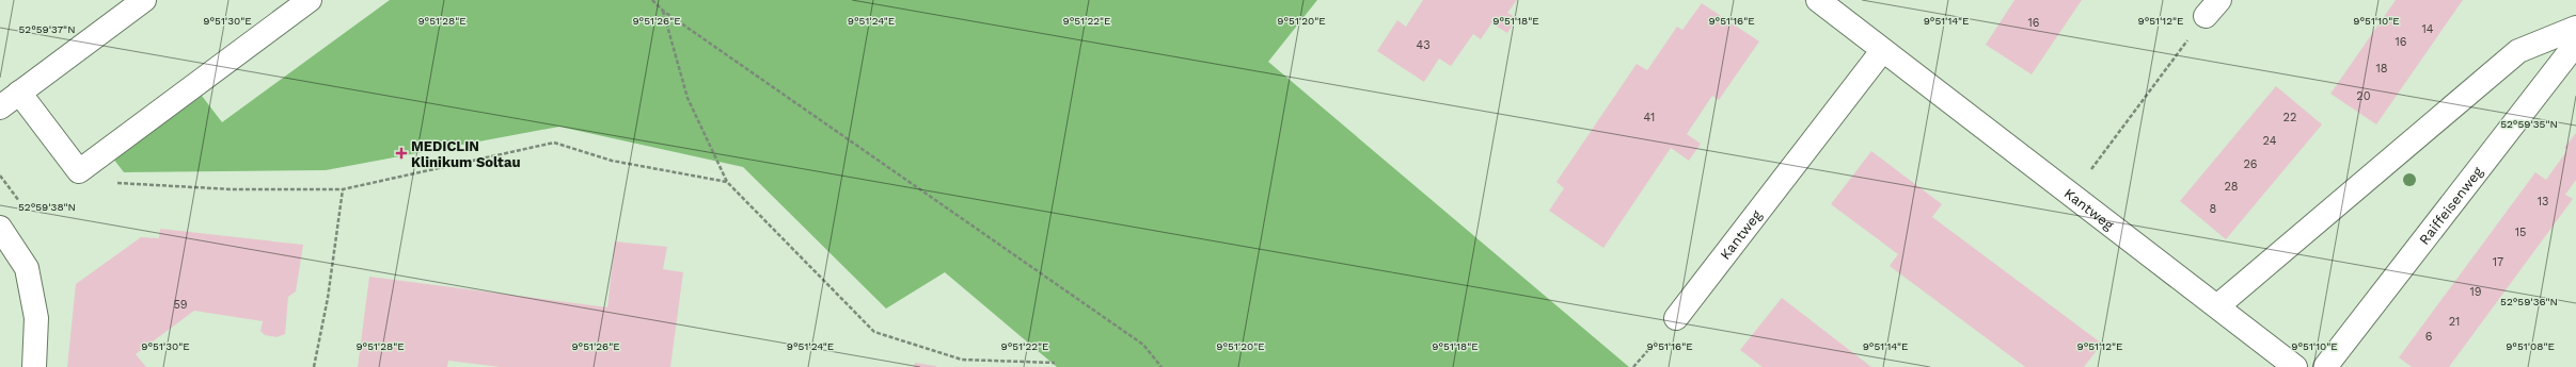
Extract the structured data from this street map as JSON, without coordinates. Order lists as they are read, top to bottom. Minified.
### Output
{"streets":{"street":["Raiffeisenweg","Kantweg"]},"places":{"health":["MEDICLIN Klinikum Soltau"]},"house_numbers":["16","14","16","43","18","20","41","22","24","26","28","13","8","15","17","19","59","21","6"],"coordinates":["9°51'30\"E","9°51'28\"E","9°51'26\"E","9°51'24\"E","9°51'22\"E","9°51'20\"E","9°51'18\"E","9°51'16\"E","9°51'14\"E","9°51'10\"E","9°51'12\"E","52°59'37\"N","52°59'35\"N","52°59'38\"N","52°59'36\"N","9°51'08\"E"]}
